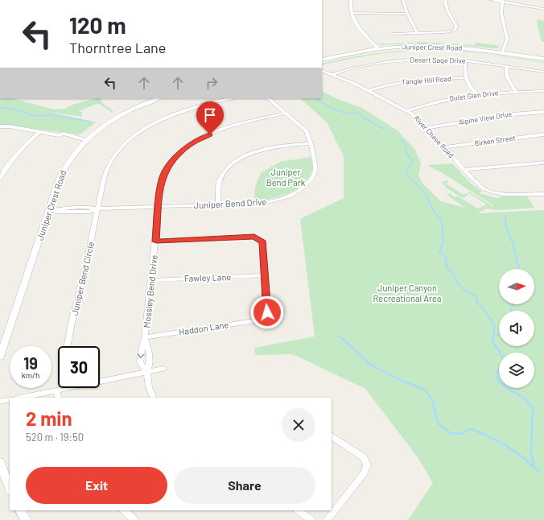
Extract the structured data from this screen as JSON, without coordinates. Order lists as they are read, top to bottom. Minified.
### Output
{"streets":{"street":["Juniper Crest Road","Desert Sage Drive","Tangle Hill Road","Quiet Glen Drive","Alpine View Drive","River Chase Road","Birken Street","Juniper Bend Drive","Fawley Lane","Juniper Bend Circle","Mossley Bend Drive","Haddon Lane"]},"crossings":[["Juniper Crest Road","Juniper Bend Drive"],["Desert Sage Drive","River Chase Road"],["Tangle Hill Road","River Chase Road"],["Quiet Glen Drive","River Chase Road"],["Alpine View Drive","River Chase Road"],["River Chase Road","Birken Street"],["Juniper Bend Drive","Juniper Bend Circle"],["Juniper Bend Drive","Mossley Bend Drive"],["Fawley Lane","Mossley Bend Drive"],["Fawley Lane","Haddon Lane"],["Mossley Bend Drive","Haddon Lane"]],"parks":["Juniper Bend Park","Juniper Canyon Recreational Area"],"north":"right","page":{"turn":["120 m","Thorntree Lane"],"speed":"19 km/h","limit":"30","heading":["2 min","520 m · 19:50"],"buttons":["Exit","Share"]}}
